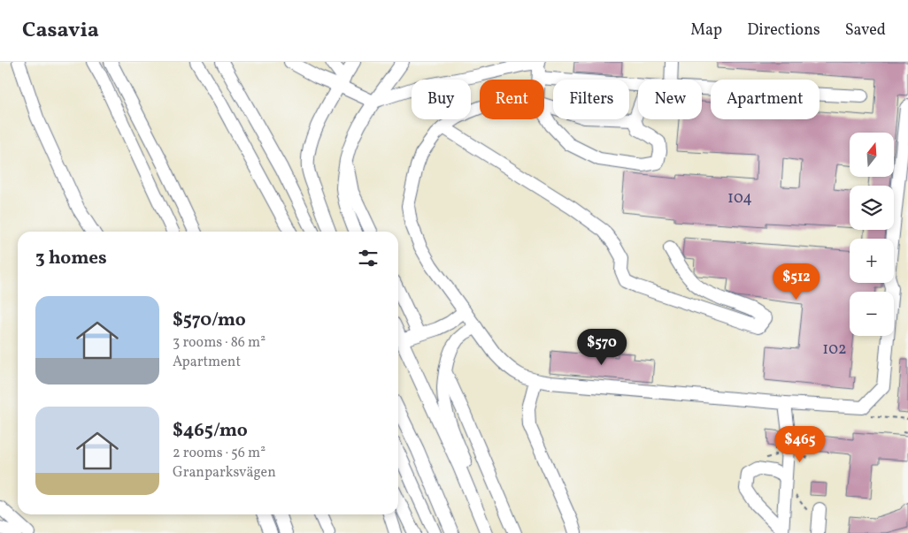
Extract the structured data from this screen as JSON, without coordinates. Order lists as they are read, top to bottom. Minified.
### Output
{"house_numbers":["104","102"],"north":"top","page":{"header":"Casavia","nav":["Map","Directions","Saved"],"chip":["Buy","Rent","Filters","New","Apartment"],"map_buttons":["+","−"],"heading":"3 homes","price":["$512","$570","$465"],"list":[{"name":"$570/mo","note":"3 rooms · 86 m² · Apartment"},{"name":"$465/mo","note":"2 rooms · 56 m² · Granparksvägen"}]}}
